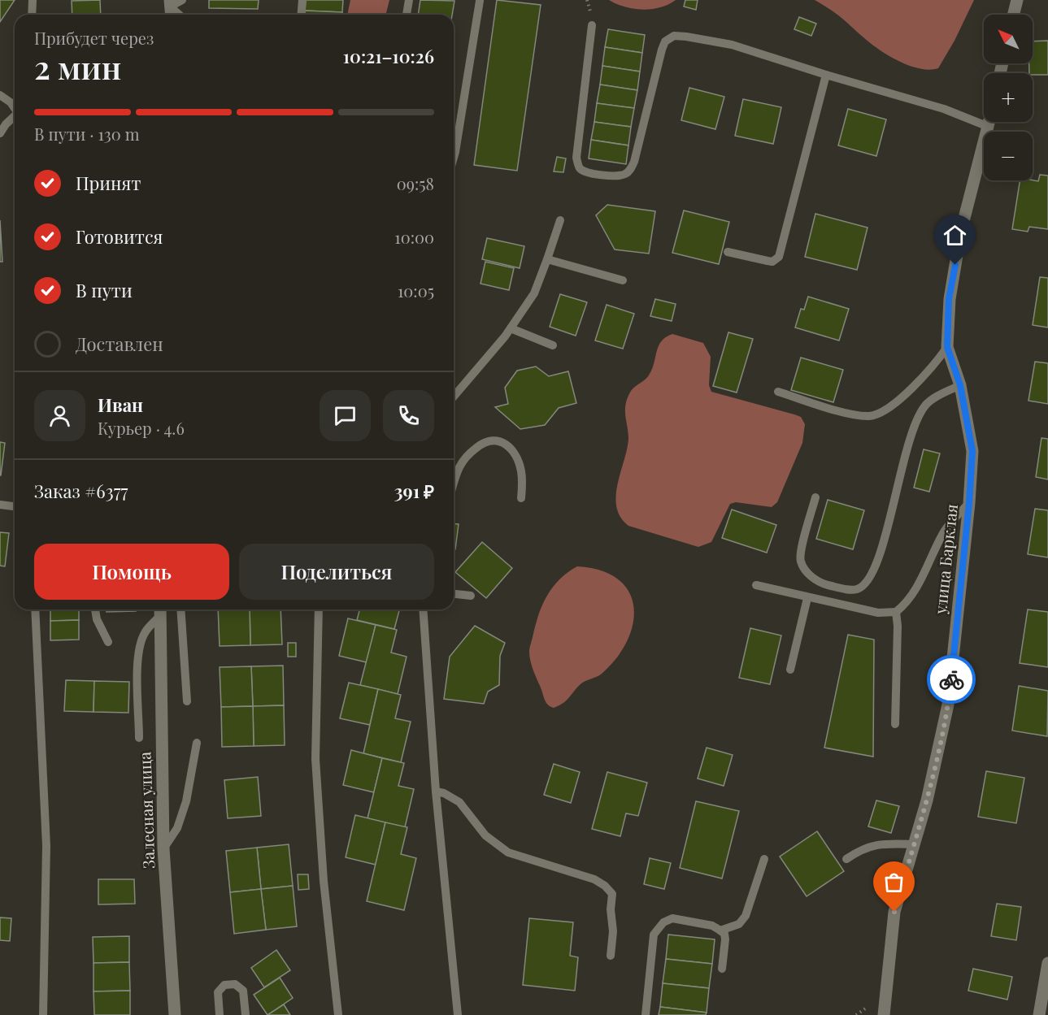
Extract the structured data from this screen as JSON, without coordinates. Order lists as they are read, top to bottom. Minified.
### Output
{"streets":{"street":["улица Барклая","Залесная улица"]},"north":"top left","page":{"map_buttons":["+","−"],"heading":["2 мин","Прибудет через","10:21–10:26"],"panel":["Иван","Курьер · 4.6","Заказ #6377","391 ₽"],"bar":"В пути · 130 m","list":[["Принят","09:58"],["Готовится","10:00"],["В пути","10:05"],"Доставлен"],"buttons":["Помощь","Поделиться"]}}
